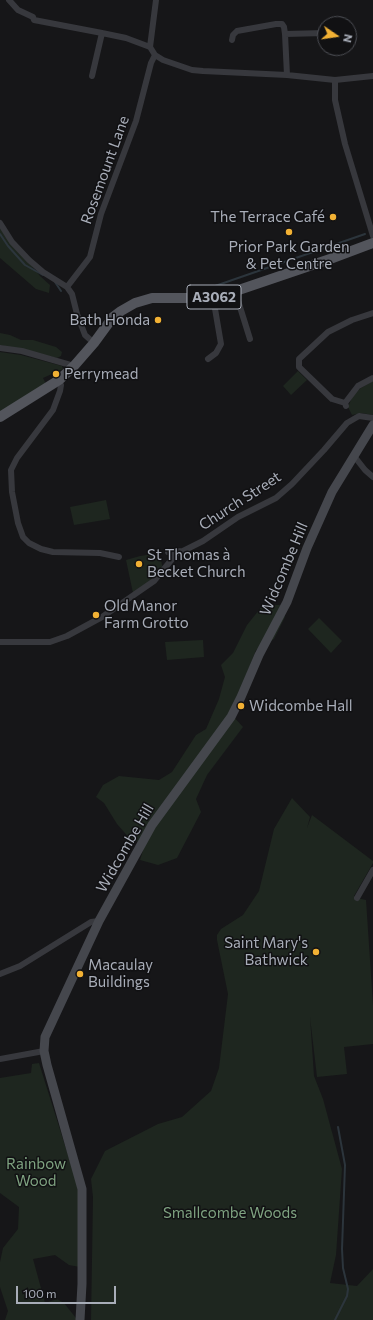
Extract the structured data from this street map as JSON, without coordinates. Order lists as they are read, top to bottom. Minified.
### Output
{"streets":{"main road":["A3062"],"street":["Rosemount Lane","Church Street","Widcombe Hill"]},"parks":["Rainbow Wood","Smallcombe Woods"],"places":["The Terrace Café","Prior Park Garden & Pet Centre","Bath Honda","Perrymead","St Thomas à Becket Church","Old Manor Farm Grotto","Widcombe Hall","Saint Mary's Bathwick","Macaulay Buildings"],"scale_bar":"100 m","north":"right"}
